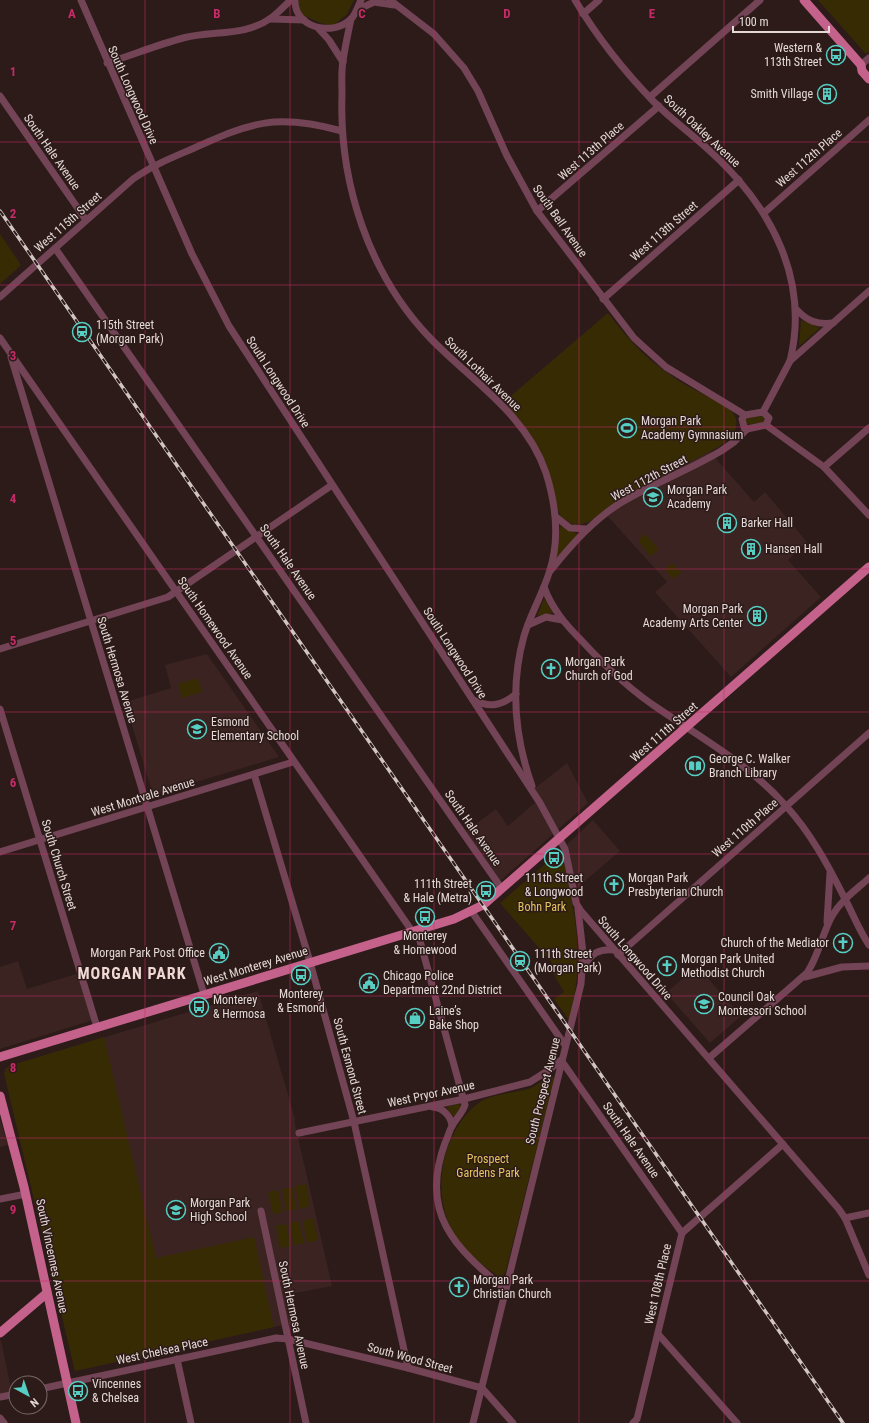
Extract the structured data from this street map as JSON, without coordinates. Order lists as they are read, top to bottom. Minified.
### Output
{"streets":{"main road":["West 111th Street","West Monterey Avenue","South Vincennes Avenue"],"street":["South Longwood Drive","South Oakley Avenue","West 113th Place","South Hale Avenue","West 112th Place","South Bell Avenue","West 115th Street","West 113th Street","South Lothair Avenue","West 112th Street","South Homewood Avenue","South Hermosa Avenue","West Montvale Avenue","West 110th Place","South Church Street","South Esmond Street","South Prospect Avenue","West Pryor Avenue","West 108th Place","West Chelsea Place","South Wood Street"]},"crossings":[["South Longwood Drive","West 115th Street"],["South Longwood Drive","South Lothair Avenue"],["South Longwood Drive","West 111th Street"],["South Longwood Drive","West 110th Place"],["South Longwood Drive","South Prospect Avenue"],["South Longwood Drive","West 108th Place"],["South Oakley Avenue","West 113th Place"],["South Oakley Avenue","West 112th Place"],["South Oakley Avenue","West 113th Street"],["West 113th Place","South Bell Avenue"],["South Hale Avenue","West 115th Street"],["South Hale Avenue","West 111th Street"],["South Hale Avenue","South Prospect Avenue"],["South Hale Avenue","West Pryor Avenue"],["South Hale Avenue","West 108th Place"],["South Bell Avenue","West 113th Street"],["West 115th Street","South Lothair Avenue"],["South Lothair Avenue","West 112th Street"],["South Homewood Avenue","South Hermosa Avenue"],["South Homewood Avenue","West Montvale Avenue"],["South Homewood Avenue","West Monterey Avenue"],["South Homewood Avenue","West Pryor Avenue"],["South Hermosa Avenue","West Montvale Avenue"],["South Hermosa Avenue","West Monterey Avenue"],["South Hermosa Avenue","West Chelsea Place"],["South Hermosa Avenue","South Wood Street"],["West 111th Street","West Monterey Avenue"],["West Montvale Avenue","South Church Street"],["West Montvale Avenue","South Esmond Street"],["South Church Street","West Monterey Avenue"],["West Monterey Avenue","South Esmond Street"],["South Esmond Street","West Pryor Avenue"],["South Esmond Street","South Wood Street"],["South Prospect Avenue","West Pryor Avenue"],["South Prospect Avenue","South Wood Street"],["South Vincennes Avenue","West Chelsea Place"],["West Chelsea Place","South Wood Street"]],"districts":["MORGAN PARK"],"parks":["Bohn Park","Prospect Gardens Park"],"places":{"bus stop":["Western & 113th Street","111th Street & Longwood","111th Street & Hale (Metra)","Monterey & Homewood","Monterey & Esmond","Monterey & Hermosa","Vincennes & Chelsea"],"building":["Smith Village","Barker Hall","Hansen Hall","Morgan Park Academy Arts Center"],"station":["115th Street (Morgan Park)","111th Street (Morgan Park)"],"sports":["Morgan Park Academy Gymnasium"],"school or university":["Morgan Park Academy","Esmond Elementary School","Council Oak Montessori School","Morgan Park High School"],"church":["Morgan Park Church of God","Morgan Park Presbyterian Church","Church of the Mediator","Morgan Park United Methodist Church","Morgan Park Christian Church"],"library":["George C. Walker Branch Library"],"public building":["Morgan Park Post Office","Chicago Police Department 22nd District"],"shop":["Laine’s Bake Shop"]},"scale_bar":"100 m","north":"bottom right","grid":{"columns":["A","B","C","D","E"],"rows":["1","2","3","4","5","6","7","8","9"]}}
